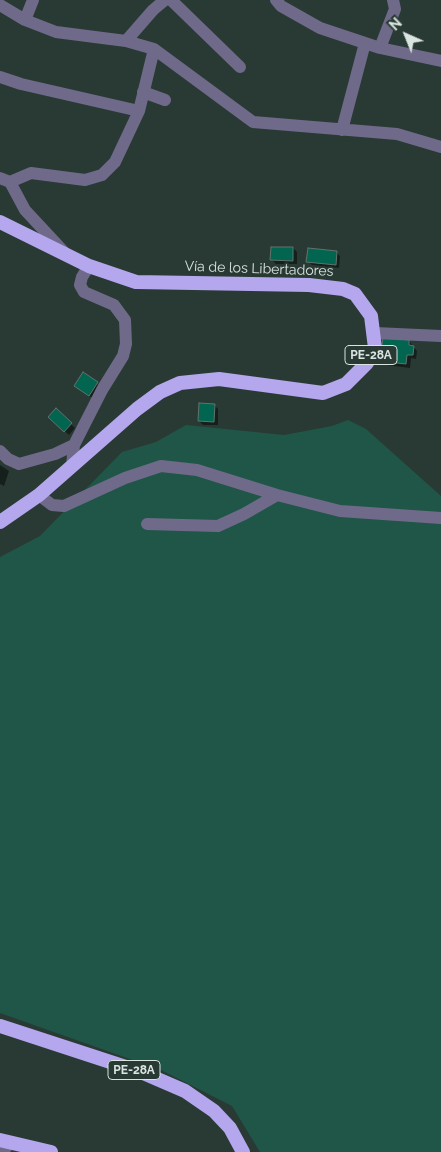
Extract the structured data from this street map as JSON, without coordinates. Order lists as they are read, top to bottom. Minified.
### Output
{"streets":{"highway":["Vía de los Libertadores","PE-28A"]},"north":"top left"}
